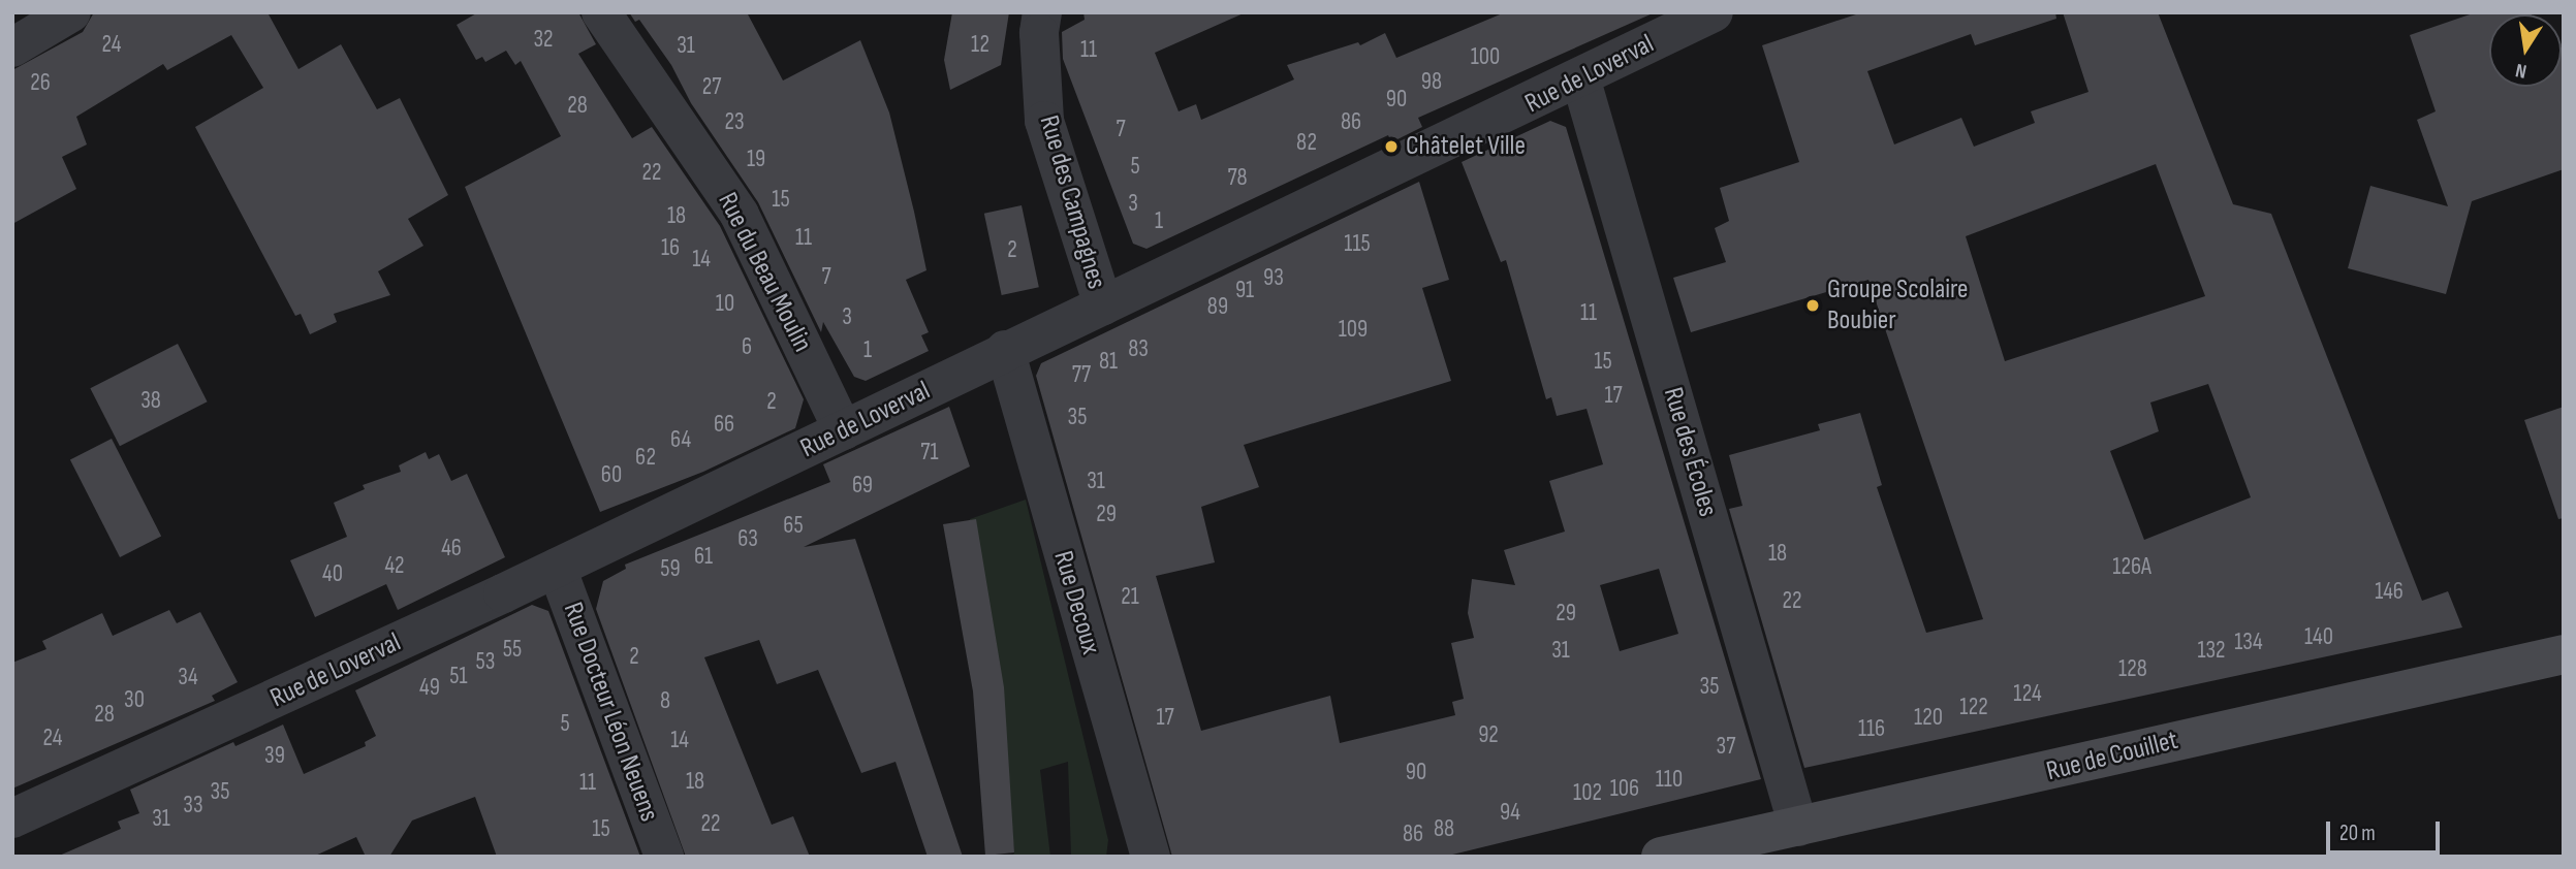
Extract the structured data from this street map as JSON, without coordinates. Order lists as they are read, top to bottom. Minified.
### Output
{"streets":{"main road":["Rue de Couillet"],"street":["Rue de Loverval","Rue des Campagnes","Rue du Beau Moulin","Rue des Écoles","Rue Decoux","Rue Docteur Léon Neuens"]},"crossings":[["Rue de Loverval","Rue des Campagnes"],["Rue de Loverval","Rue du Beau Moulin"],["Rue de Loverval","Rue des Écoles"],["Rue de Loverval","Rue Decoux"],["Rue de Loverval","Rue Docteur Léon Neuens"],["Rue des Écoles","Rue de Couillet"]],"places":["Châtelet Ville","Groupe Scolaire Boubier"],"house_numbers":["32","24","12","31","11","100","98","26","27","90","28","23","86","7","82","19","5","22","78","15","3","18","1","11","115","16","2","14","7","93","91","10","89","11","3","109","6","83","1","81","15","77","17","38","2","35","66","64","71","62","60","31","69","29","65","63","46","18","61","42","126A","59","40","146","21","22","29","140","134","55","31","132","2","53","128","51","34","35","49","124","30","8","122","28","17","120","5","116","92","24","14","37","39","90","110","18","11","106","35","102","33","94","31","22","15","88","86"],"scale_bar":"20 m","north":"bottom"}
